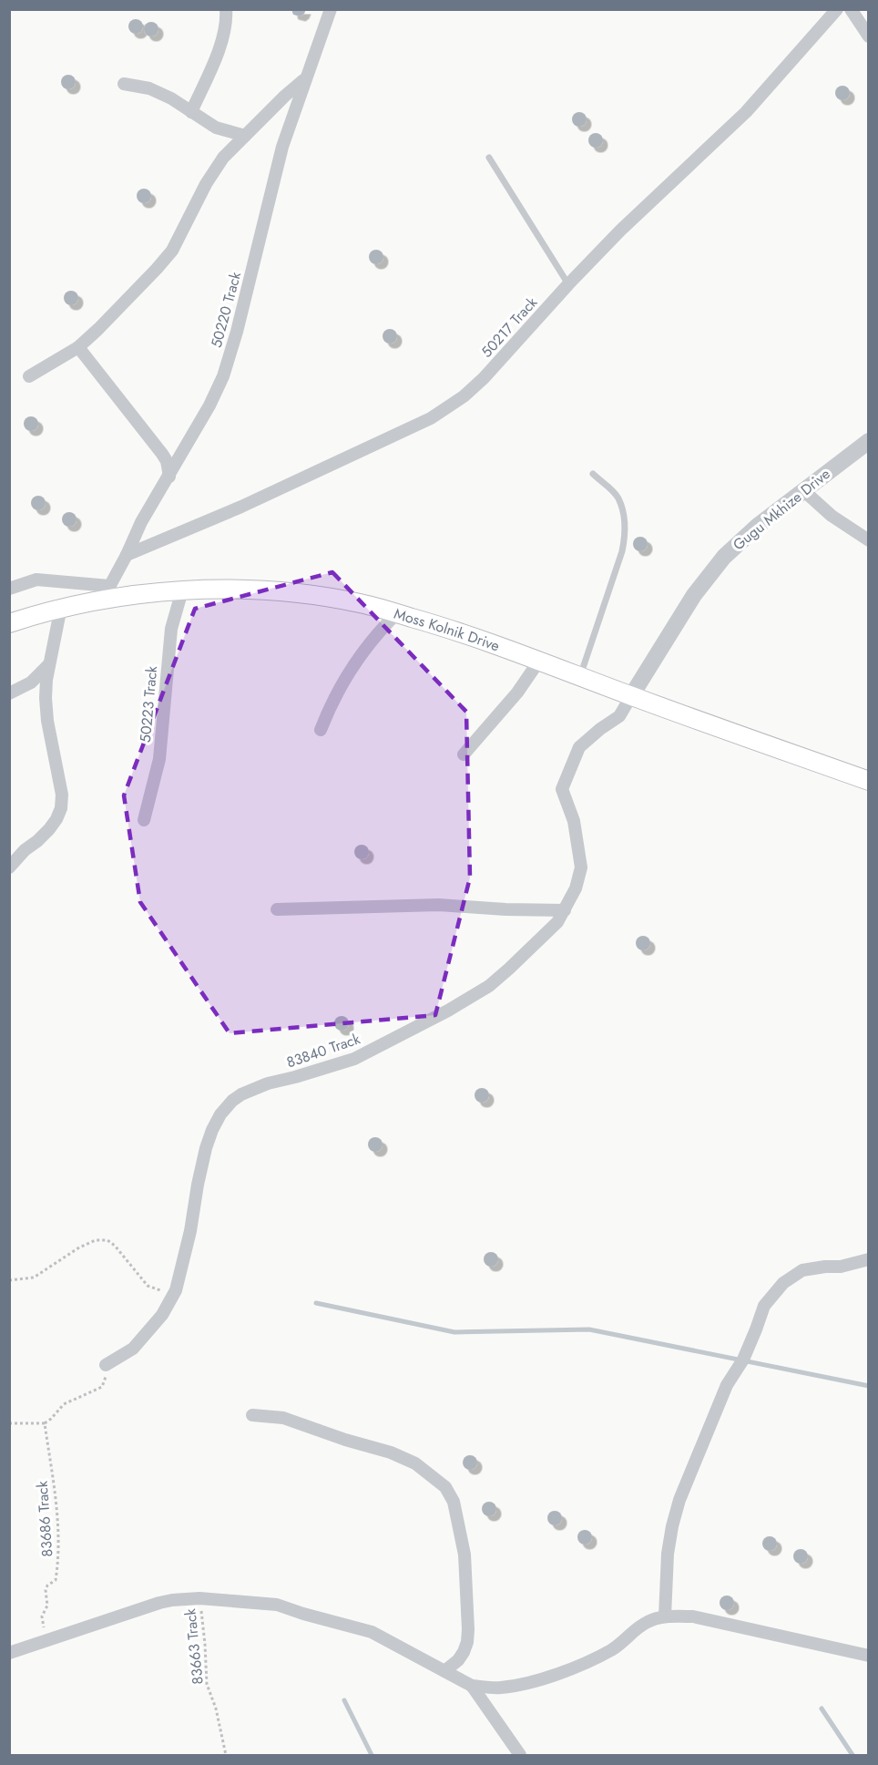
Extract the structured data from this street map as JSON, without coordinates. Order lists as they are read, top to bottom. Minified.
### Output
{"streets":{"main road":["Moss Kolnik Drive"],"street":["50220 Track","50217 Track","Gugu Mkhize Drive","50223 Track","83840 Track"],"path":["83686 Track","83663 Track"]},"crossings":[["50220 Track","50217 Track"],["50220 Track","Moss Kolnik Drive"],["Gugu Mkhize Drive","Moss Kolnik Drive"],["Gugu Mkhize Drive","83840 Track"],["Moss Kolnik Drive","50223 Track"],["Moss Kolnik Drive","83840 Track"]]}
